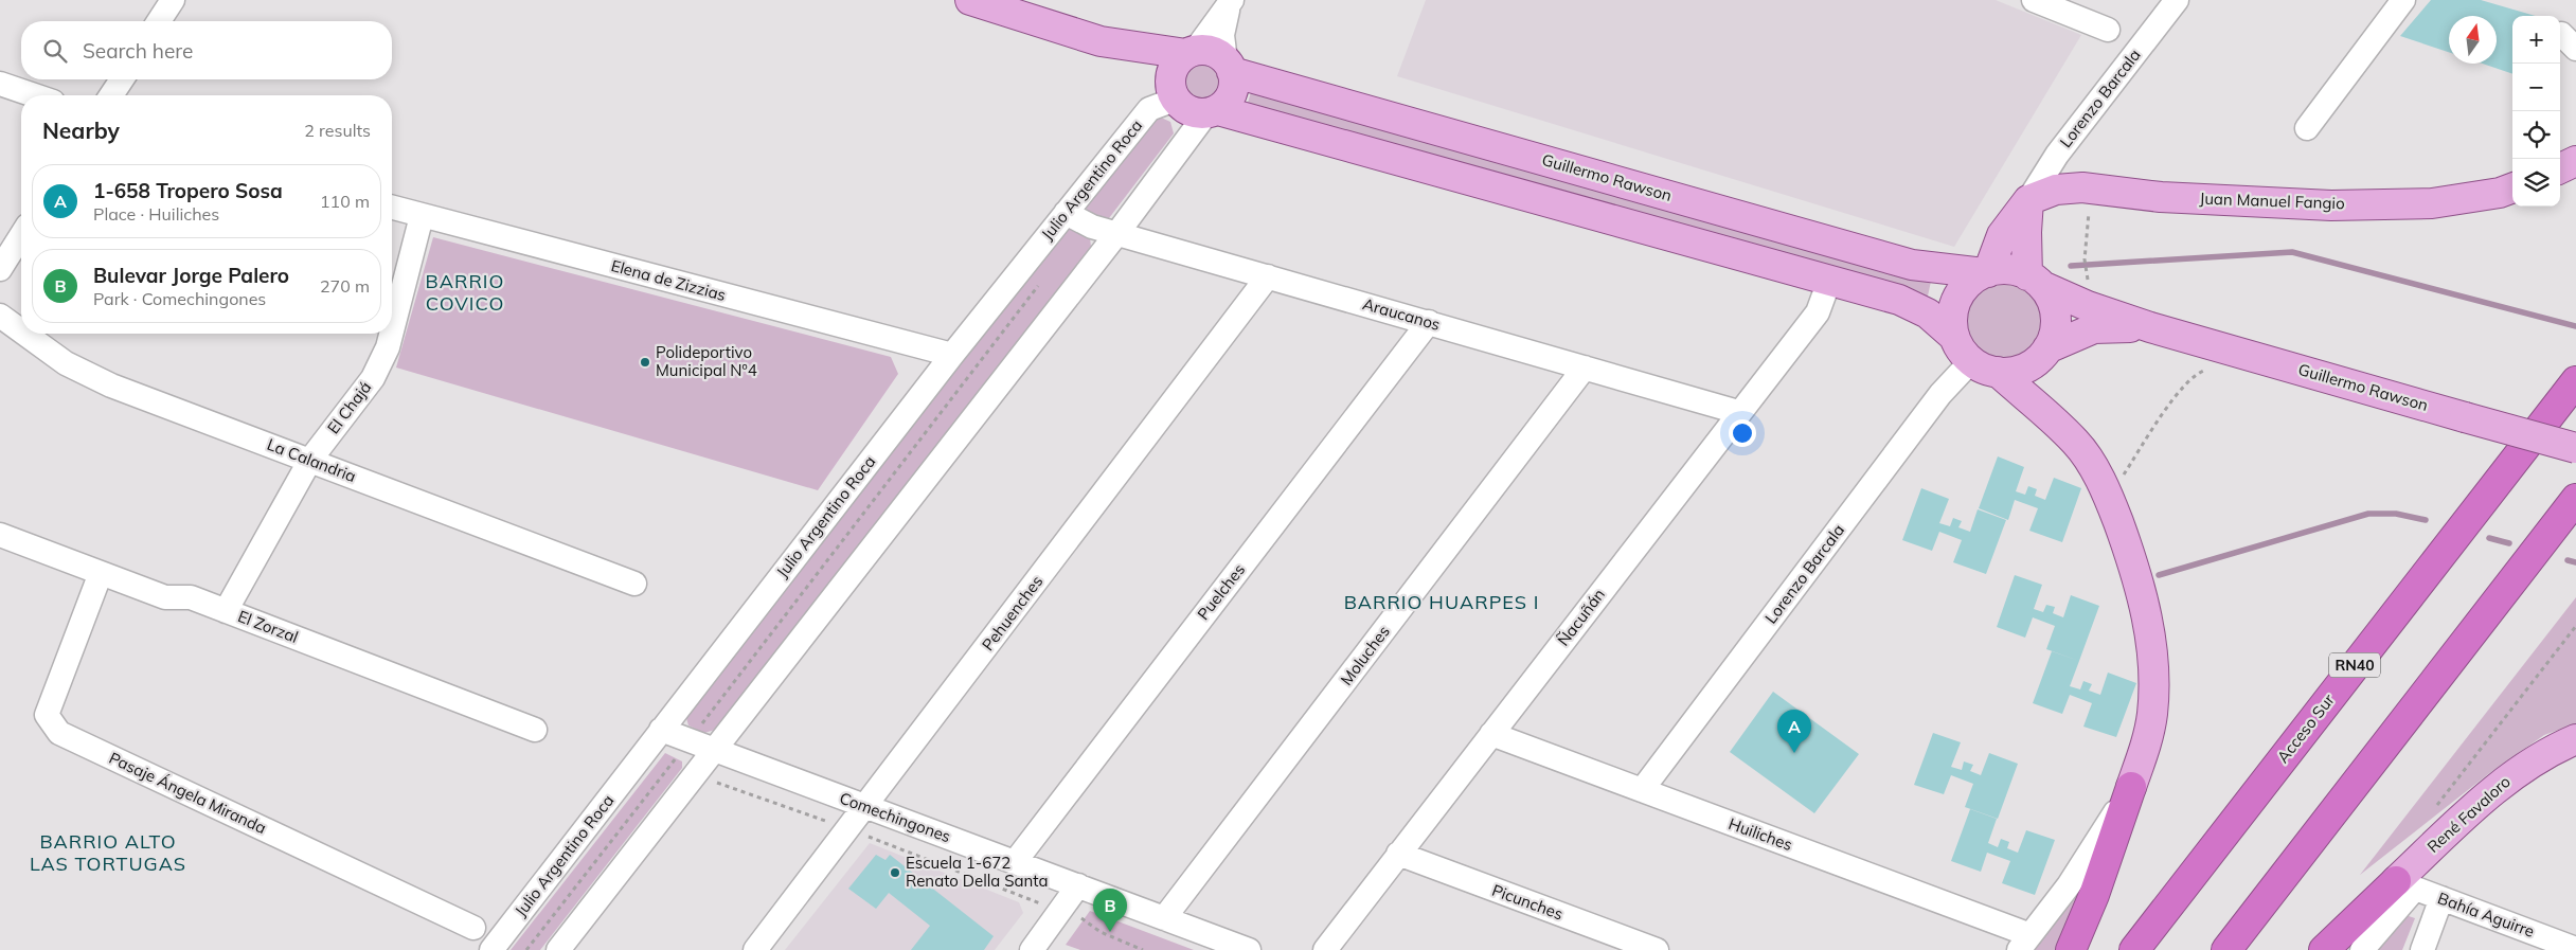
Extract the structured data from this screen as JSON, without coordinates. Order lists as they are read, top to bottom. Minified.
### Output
{"streets":{"highway":["RN40","Acceso Sur"],"main road":["Lorenzo Barcala","Guillermo Rawson","Juan Manuel Fangio","René Favaloro"],"street":["Julio Argentino Roca","Elena de Zizzias","Araucanos","El Chajá","La Calandria","Puelches","Pehuenches","Ñacuñán","El Zorzal","Moluches","Pasaje Ángela Miranda","Comechingones","Huiliches","Picunches","Bahía Aguirre"]},"crossings":[["Lorenzo Barcala","Guillermo Rawson"],["Lorenzo Barcala","Juan Manuel Fangio"],["Lorenzo Barcala","Huiliches"],["Guillermo Rawson","Julio Argentino Roca"],["Julio Argentino Roca","Elena de Zizzias"],["Julio Argentino Roca","Araucanos"],["Julio Argentino Roca","Comechingones"],["Elena de Zizzias","El Chajá"],["Araucanos","Puelches"],["Araucanos","Pehuenches"],["Araucanos","Ñacuñán"],["Araucanos","Moluches"],["El Chajá","La Calandria"],["El Chajá","El Zorzal"],["Puelches","Comechingones"],["Pehuenches","Comechingones"],["Ñacuñán","Huiliches"],["Ñacuñán","Picunches"],["El Zorzal","Pasaje Ángela Miranda"],["Moluches","Comechingones"],["René Favaloro","Bahía Aguirre"]],"districts":["BARRIO COVICO","BARRIO HUARPES I","BARRIO ALTO LAS TORTUGAS"],"places":["Polideportivo Municipal Nº4","Escuela 1-672 Renato Della Santa"],"north":"top","page":{"map_buttons":["+","−"],"search":"Search here","heading":["Nearby","2 results"],"list":[{"mark":"A","name":"1-658 Tropero Sosa","note":"Place · Huiliches","value":"110 m"},{"mark":"B","name":"Bulevar Jorge Palero","note":"Park · Comechingones","value":"270 m"}],"pins":["A","B"]}}
